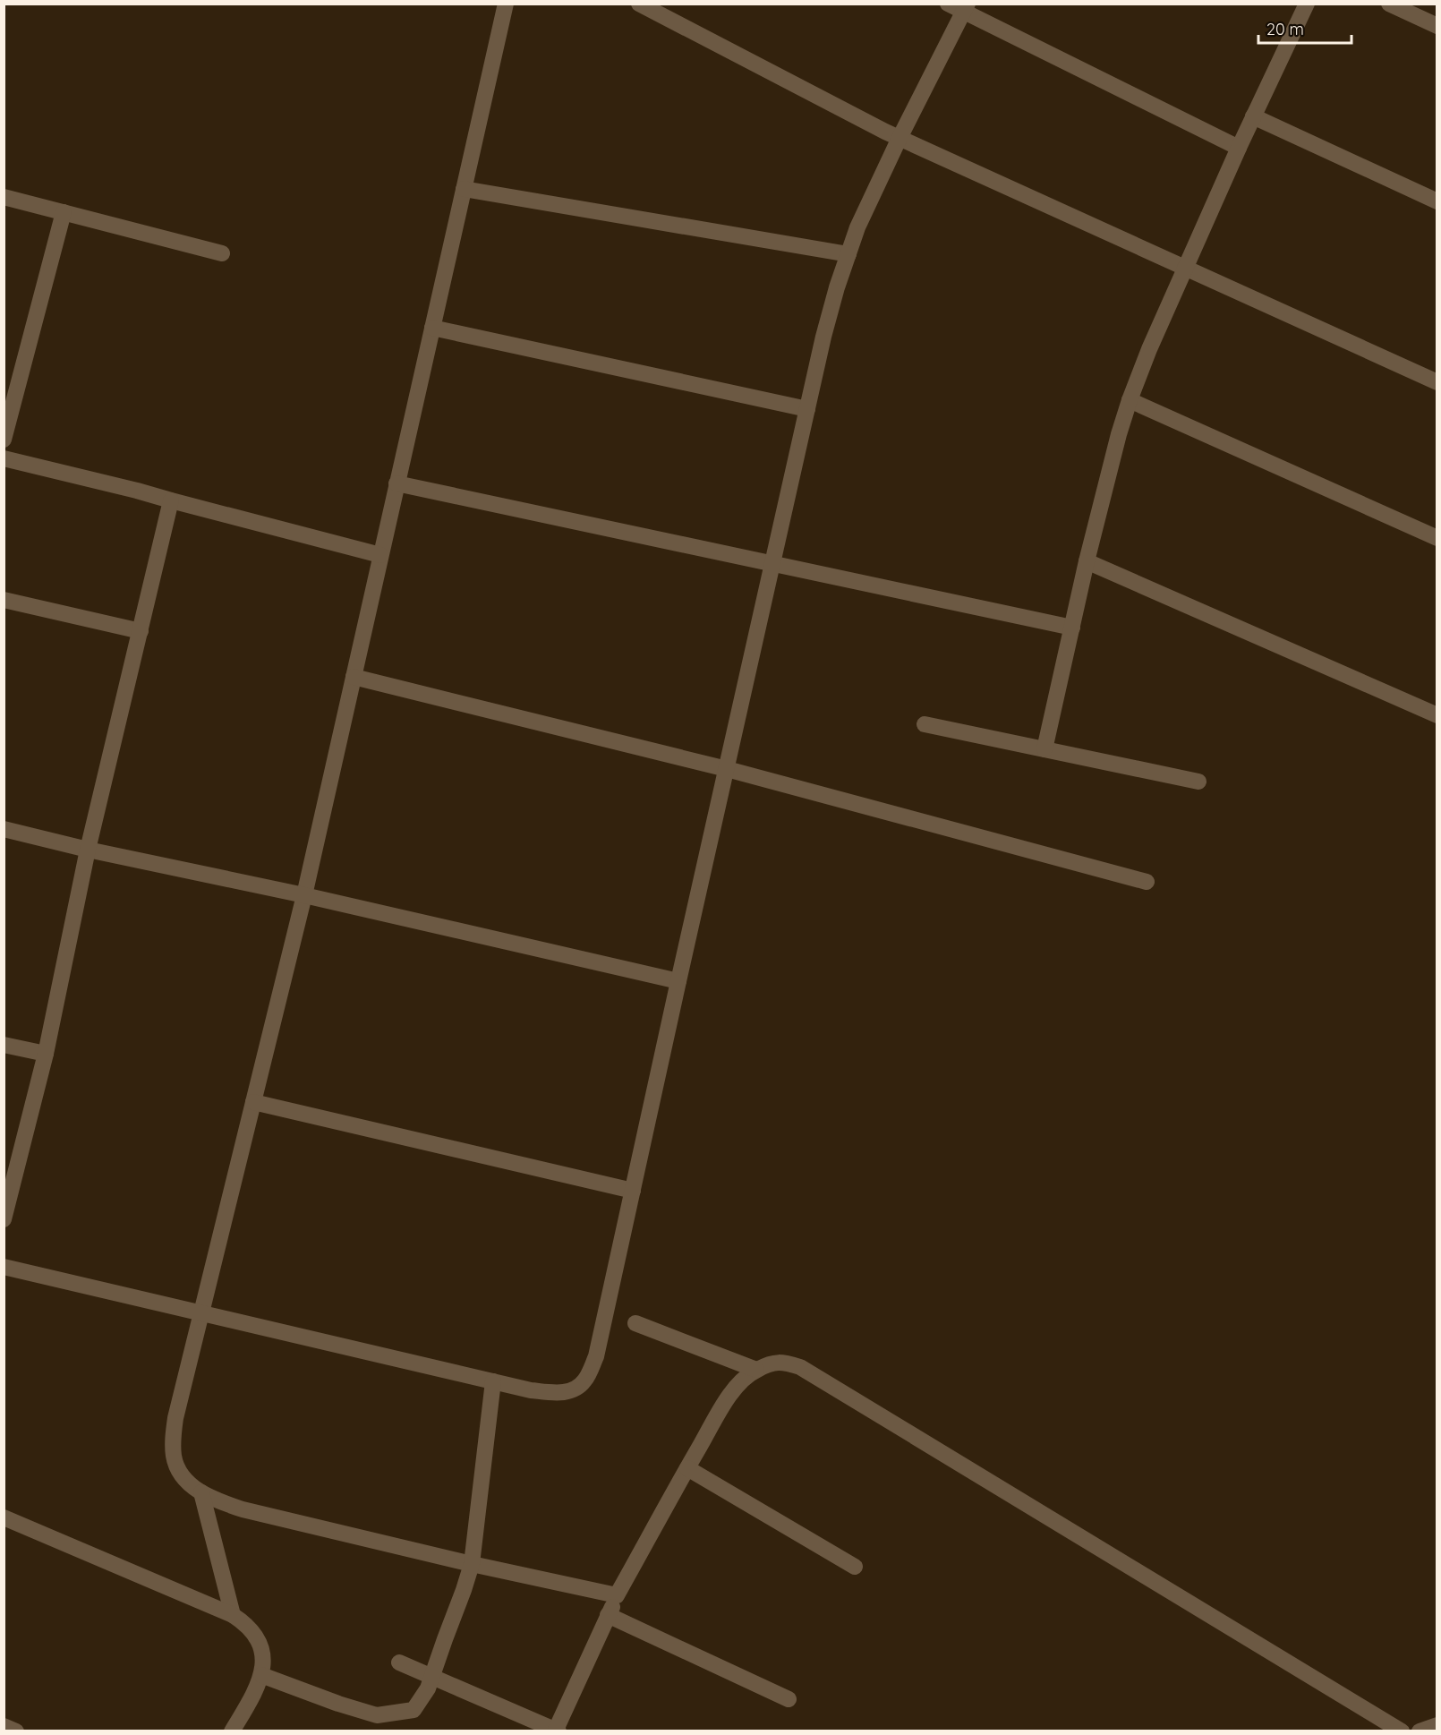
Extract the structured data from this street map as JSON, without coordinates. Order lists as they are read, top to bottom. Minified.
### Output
{"scale_bar":"20 m"}
